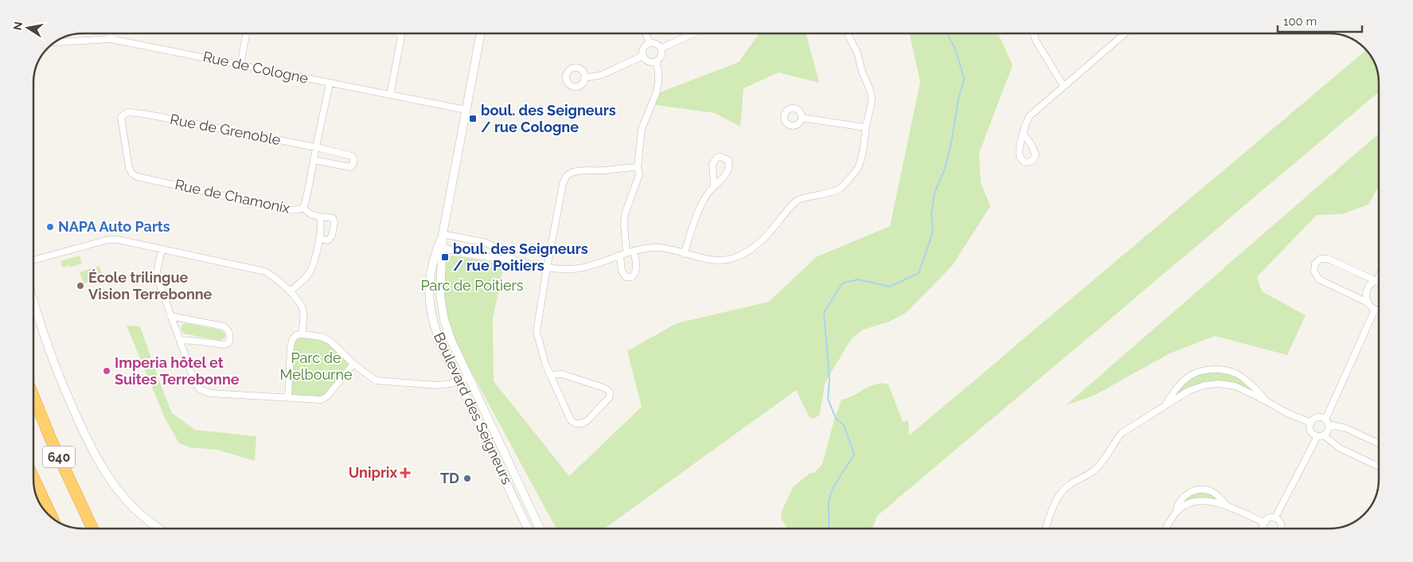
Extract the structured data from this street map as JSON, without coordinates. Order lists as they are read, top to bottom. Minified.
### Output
{"streets":{"highway":["640"],"street":["Rue de Cologne","Rue de Grenoble","Rue de Chamonix","Boulevard des Seigneurs"]},"crossings":[["Rue de Cologne","Rue de Chamonix"],["Rue de Cologne","Boulevard des Seigneurs"],["Rue de Grenoble","Rue de Chamonix"]],"parks":["Parc de Poitiers","Parc de Melbourne"],"places":{"transit":["boul. des Seigneurs / rue Cologne","boul. des Seigneurs / rue Poitiers"],"other":["NAPA Auto Parts","École trilingue Vision Terrebonne","Imperia hôtel et Suites Terrebonne","TD"],"health":["Uniprix"]},"scale_bar":"100 m","north":"left"}
